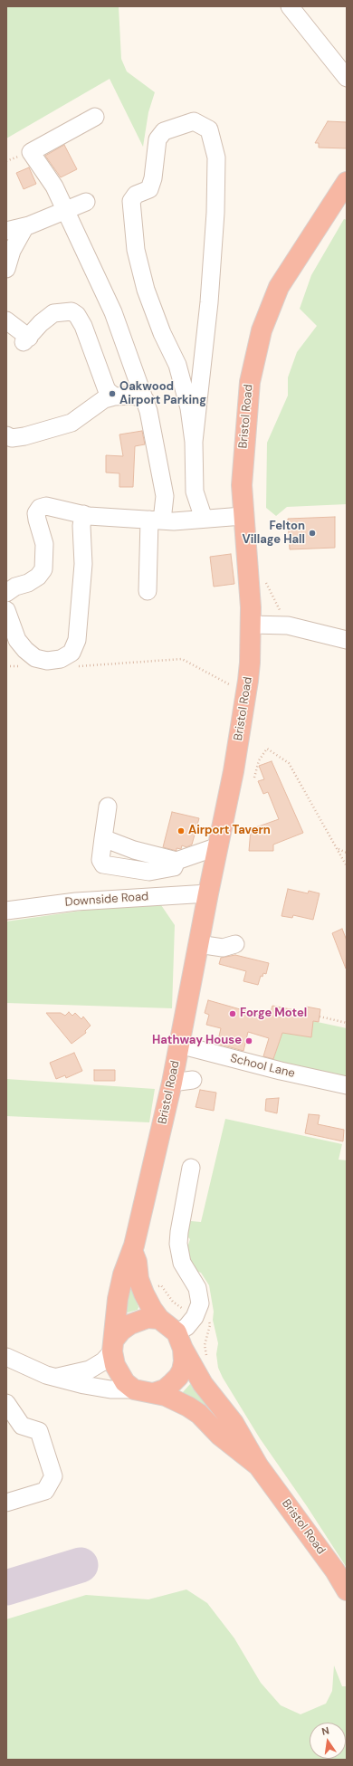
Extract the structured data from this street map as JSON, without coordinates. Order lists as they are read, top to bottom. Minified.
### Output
{"streets":{"highway":["Bristol Road"],"street":["Downside Road","School Lane"]},"crossings":[["Bristol Road","Downside Road"],["Bristol Road","School Lane"]],"places":["Oakwood Airport Parking","Felton Village Hall","Airport Tavern","Forge Motel","Hathway House"],"north":"top"}
